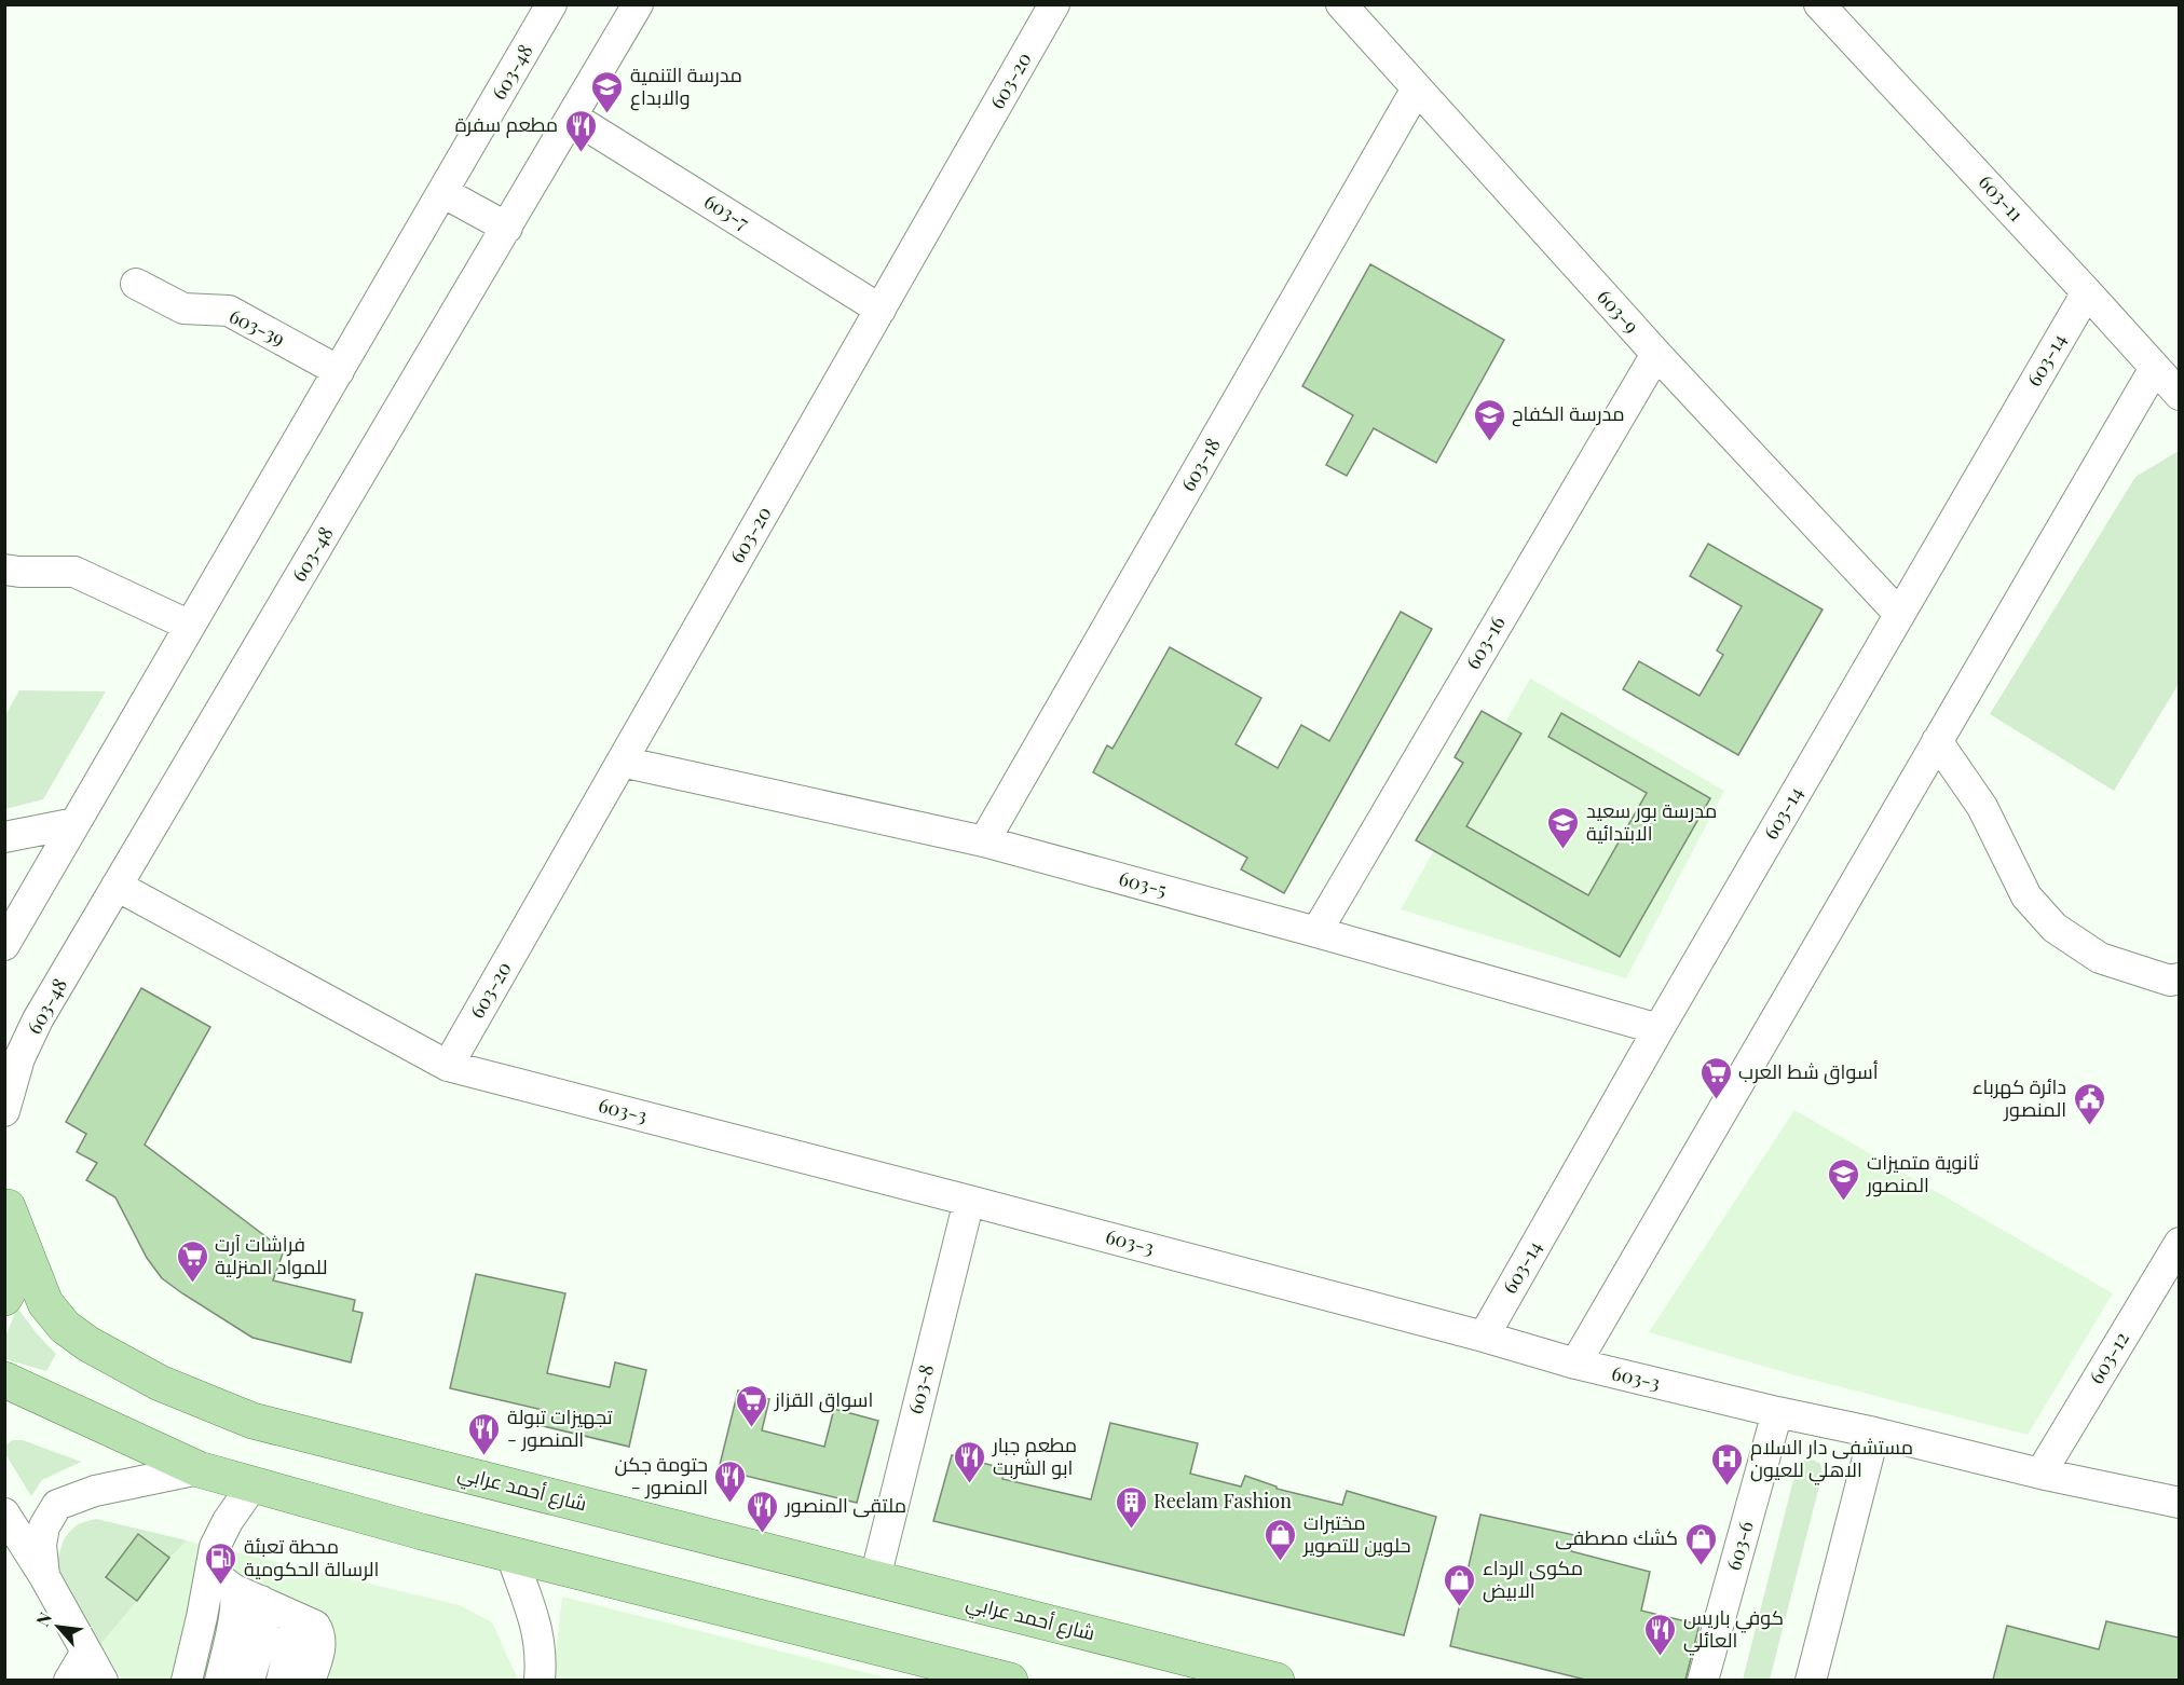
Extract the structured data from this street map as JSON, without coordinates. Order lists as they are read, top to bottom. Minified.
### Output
{"streets":{"main road":["شارع أحمد عرابي"],"street":["603-48","603-20","603-11","603-7","603-9","603-39","603-14","603-18","603-16","603-5","603-3","603-12","603-8","603-6"]},"crossings":[["603-48","603-7"],["603-48","603-39"],["603-48","603-3"],["603-20","603-7"],["603-20","603-5"],["603-20","603-3"],["603-11","603-14"],["603-9","603-14"],["603-9","603-18"],["603-9","603-16"],["603-14","603-5"],["603-14","603-3"],["603-18","603-5"],["603-16","603-5"],["603-3","603-12"],["603-3","603-8"],["603-3","603-6"],["603-8","شارع أحمد عرابي"]],"places":{"school or university":["مدرسة التنمية والابداع","مدرسة الكفاح","مدرسة بور سعيد الابتدائية","ثانوية متميزات المنصور"],"restaurant":["مطعم سفرة","تجهيزات تبولة - المنصور","مطعم جبار ابو الشربت","حتومة جكن - المنصور","ملتقى المنصور","كوفي باريس العائلي"],"supermarket":["أسواق شط العرب","فراشات آرت للمواد المنزلية","اسواق القزاز"],"public building":["دائرة كهرباء المنصور"],"hospital":["مستشفى دار السلام الاهلي للعيون"],"building":["Reelam Fashion"],"shop":["مختبرات حلوين للتصوير","كشك مصطفى","مكوى الرداء الابيض"],"fuel station":["محطة تعبئة الرسالة الحكومية"]},"north":"top left"}
